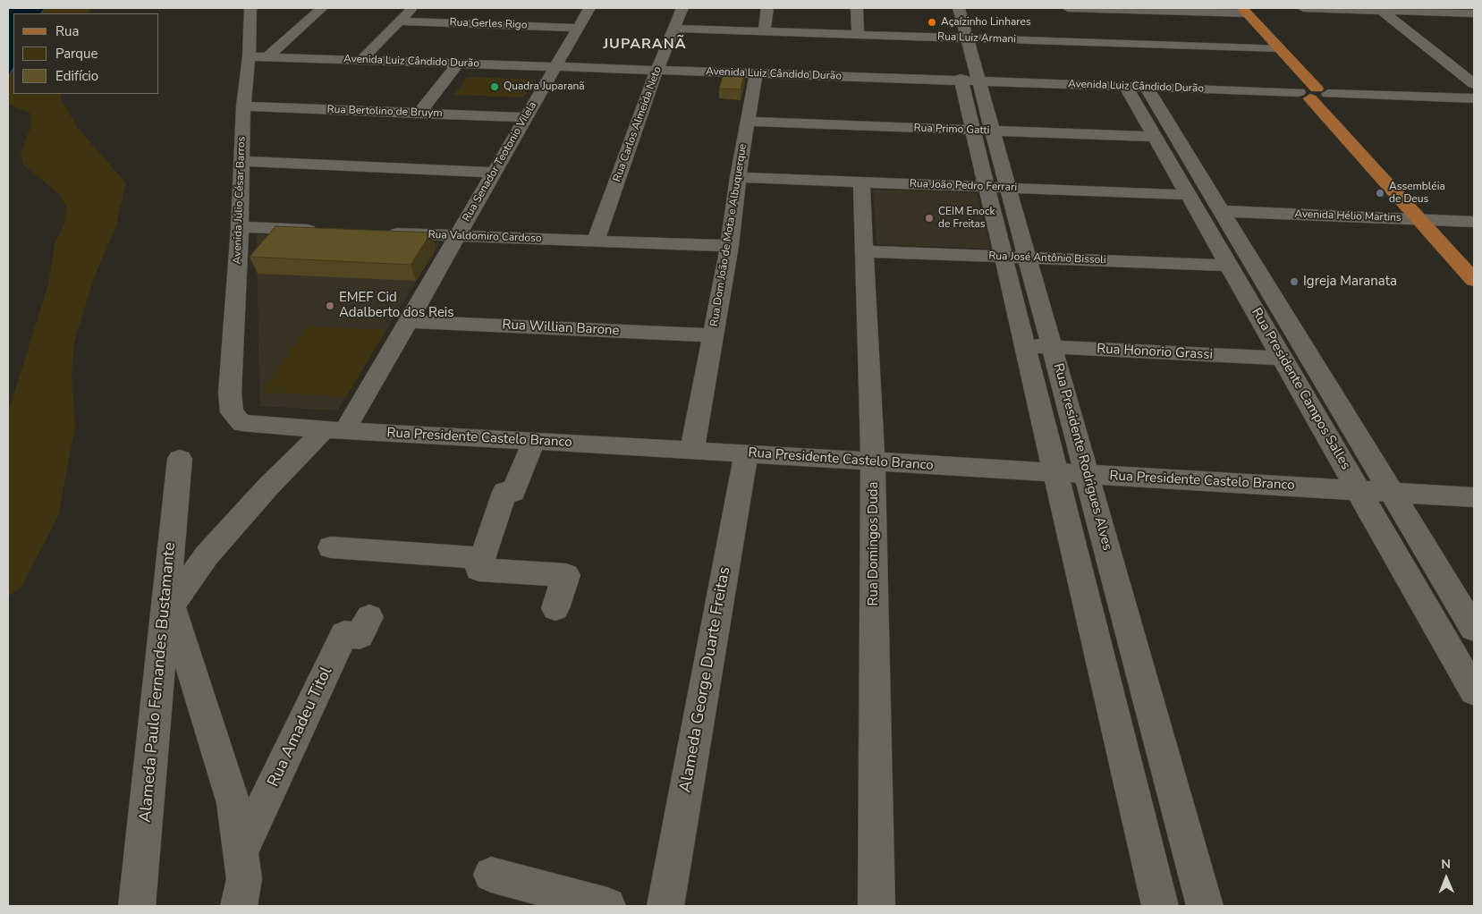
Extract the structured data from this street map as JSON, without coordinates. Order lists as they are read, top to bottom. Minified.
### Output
{"streets":{"street":["Rua Gerles Rigo","Rua Luiz Armani","Avenida Luiz Cândido Durão","Rua Bertolino de Bruym","Rua Carlos Almeida Neto","Rua Primo Gatti","Rua Senador Teotonio Vilela","Rua João Pedro Ferrari","Avenida Júlio César Barros","Avenida Hélio Martins","Rua Dom João de Mota e Albuquerque","Rua Valdomiro Cardoso","Rua José Antônio Bissoli","Rua Willian Barone","Rua Honorio Grassi","Rua Presidente Campos Salles","Rua Presidente Castelo Branco","Rua Presidente Rodrigues Alves","Rua Domingos Duda","Alameda George Duarte Freitas","Alameda Paulo Fernandes Bustamante","Rua Amadeu Titol"]},"crossings":[["Rua Gerles Rigo","Rua Senador Teotonio Vilela"],["Rua Luiz Armani","Rua Carlos Almeida Neto"],["Rua Luiz Armani","Rua Presidente Rodrigues Alves"],["Avenida Luiz Cândido Durão","Rua Carlos Almeida Neto"],["Avenida Luiz Cândido Durão","Rua Senador Teotonio Vilela"],["Avenida Luiz Cândido Durão","Avenida Júlio César Barros"],["Avenida Luiz Cândido Durão","Rua Dom João de Mota e Albuquerque"],["Avenida Luiz Cândido Durão","Rua Presidente Campos Salles"],["Avenida Luiz Cândido Durão","Rua Presidente Rodrigues Alves"],["Rua Bertolino de Bruym","Rua Senador Teotonio Vilela"],["Rua Bertolino de Bruym","Avenida Júlio César Barros"],["Rua Carlos Almeida Neto","Rua Valdomiro Cardoso"],["Rua Primo Gatti","Rua Dom João de Mota e Albuquerque"],["Rua Primo Gatti","Rua Presidente Campos Salles"],["Rua Primo Gatti","Rua Presidente Rodrigues Alves"],["Rua Senador Teotonio Vilela","Rua Valdomiro Cardoso"],["Rua Senador Teotonio Vilela","Rua Willian Barone"],["Rua Senador Teotonio Vilela","Rua Presidente Castelo Branco"],["Rua Senador Teotonio Vilela","Alameda Paulo Fernandes Bustamante"],["Rua João Pedro Ferrari","Rua Dom João de Mota e Albuquerque"],["Rua João Pedro Ferrari","Rua Presidente Campos Salles"],["Rua João Pedro Ferrari","Rua Presidente Rodrigues Alves"],["Rua João Pedro Ferrari","Rua Domingos Duda"],["Avenida Júlio César Barros","Rua Presidente Castelo Branco"],["Avenida Hélio Martins","Rua Presidente Campos Salles"],["Rua Dom João de Mota e Albuquerque","Rua Valdomiro Cardoso"],["Rua Dom João de Mota e Albuquerque","Rua Willian Barone"],["Rua Dom João de Mota e Albuquerque","Rua Presidente Castelo Branco"],["Rua José Antônio Bissoli","Rua Presidente Campos Salles"],["Rua José Antônio Bissoli","Rua Presidente Rodrigues Alves"],["Rua José Antônio Bissoli","Rua Domingos Duda"],["Rua Honorio Grassi","Rua Presidente Campos Salles"],["Rua Honorio Grassi","Rua Presidente Rodrigues Alves"],["Rua Presidente Campos Salles","Rua Presidente Castelo Branco"],["Rua Presidente Castelo Branco","Rua Presidente Rodrigues Alves"],["Rua Presidente Castelo Branco","Rua Domingos Duda"],["Rua Presidente Castelo Branco","Alameda George Duarte Freitas"]],"districts":["JUPARANÃ"],"places":["Açaízinho Linhares","Quadra Juparanã","Assembléia de Deus","CEIM Enock de Freitas","Igreja Maranata","EMEF Cid Adalberto dos Reis"],"legend":["Rua","Parque","Edifício"],"north":"top"}
